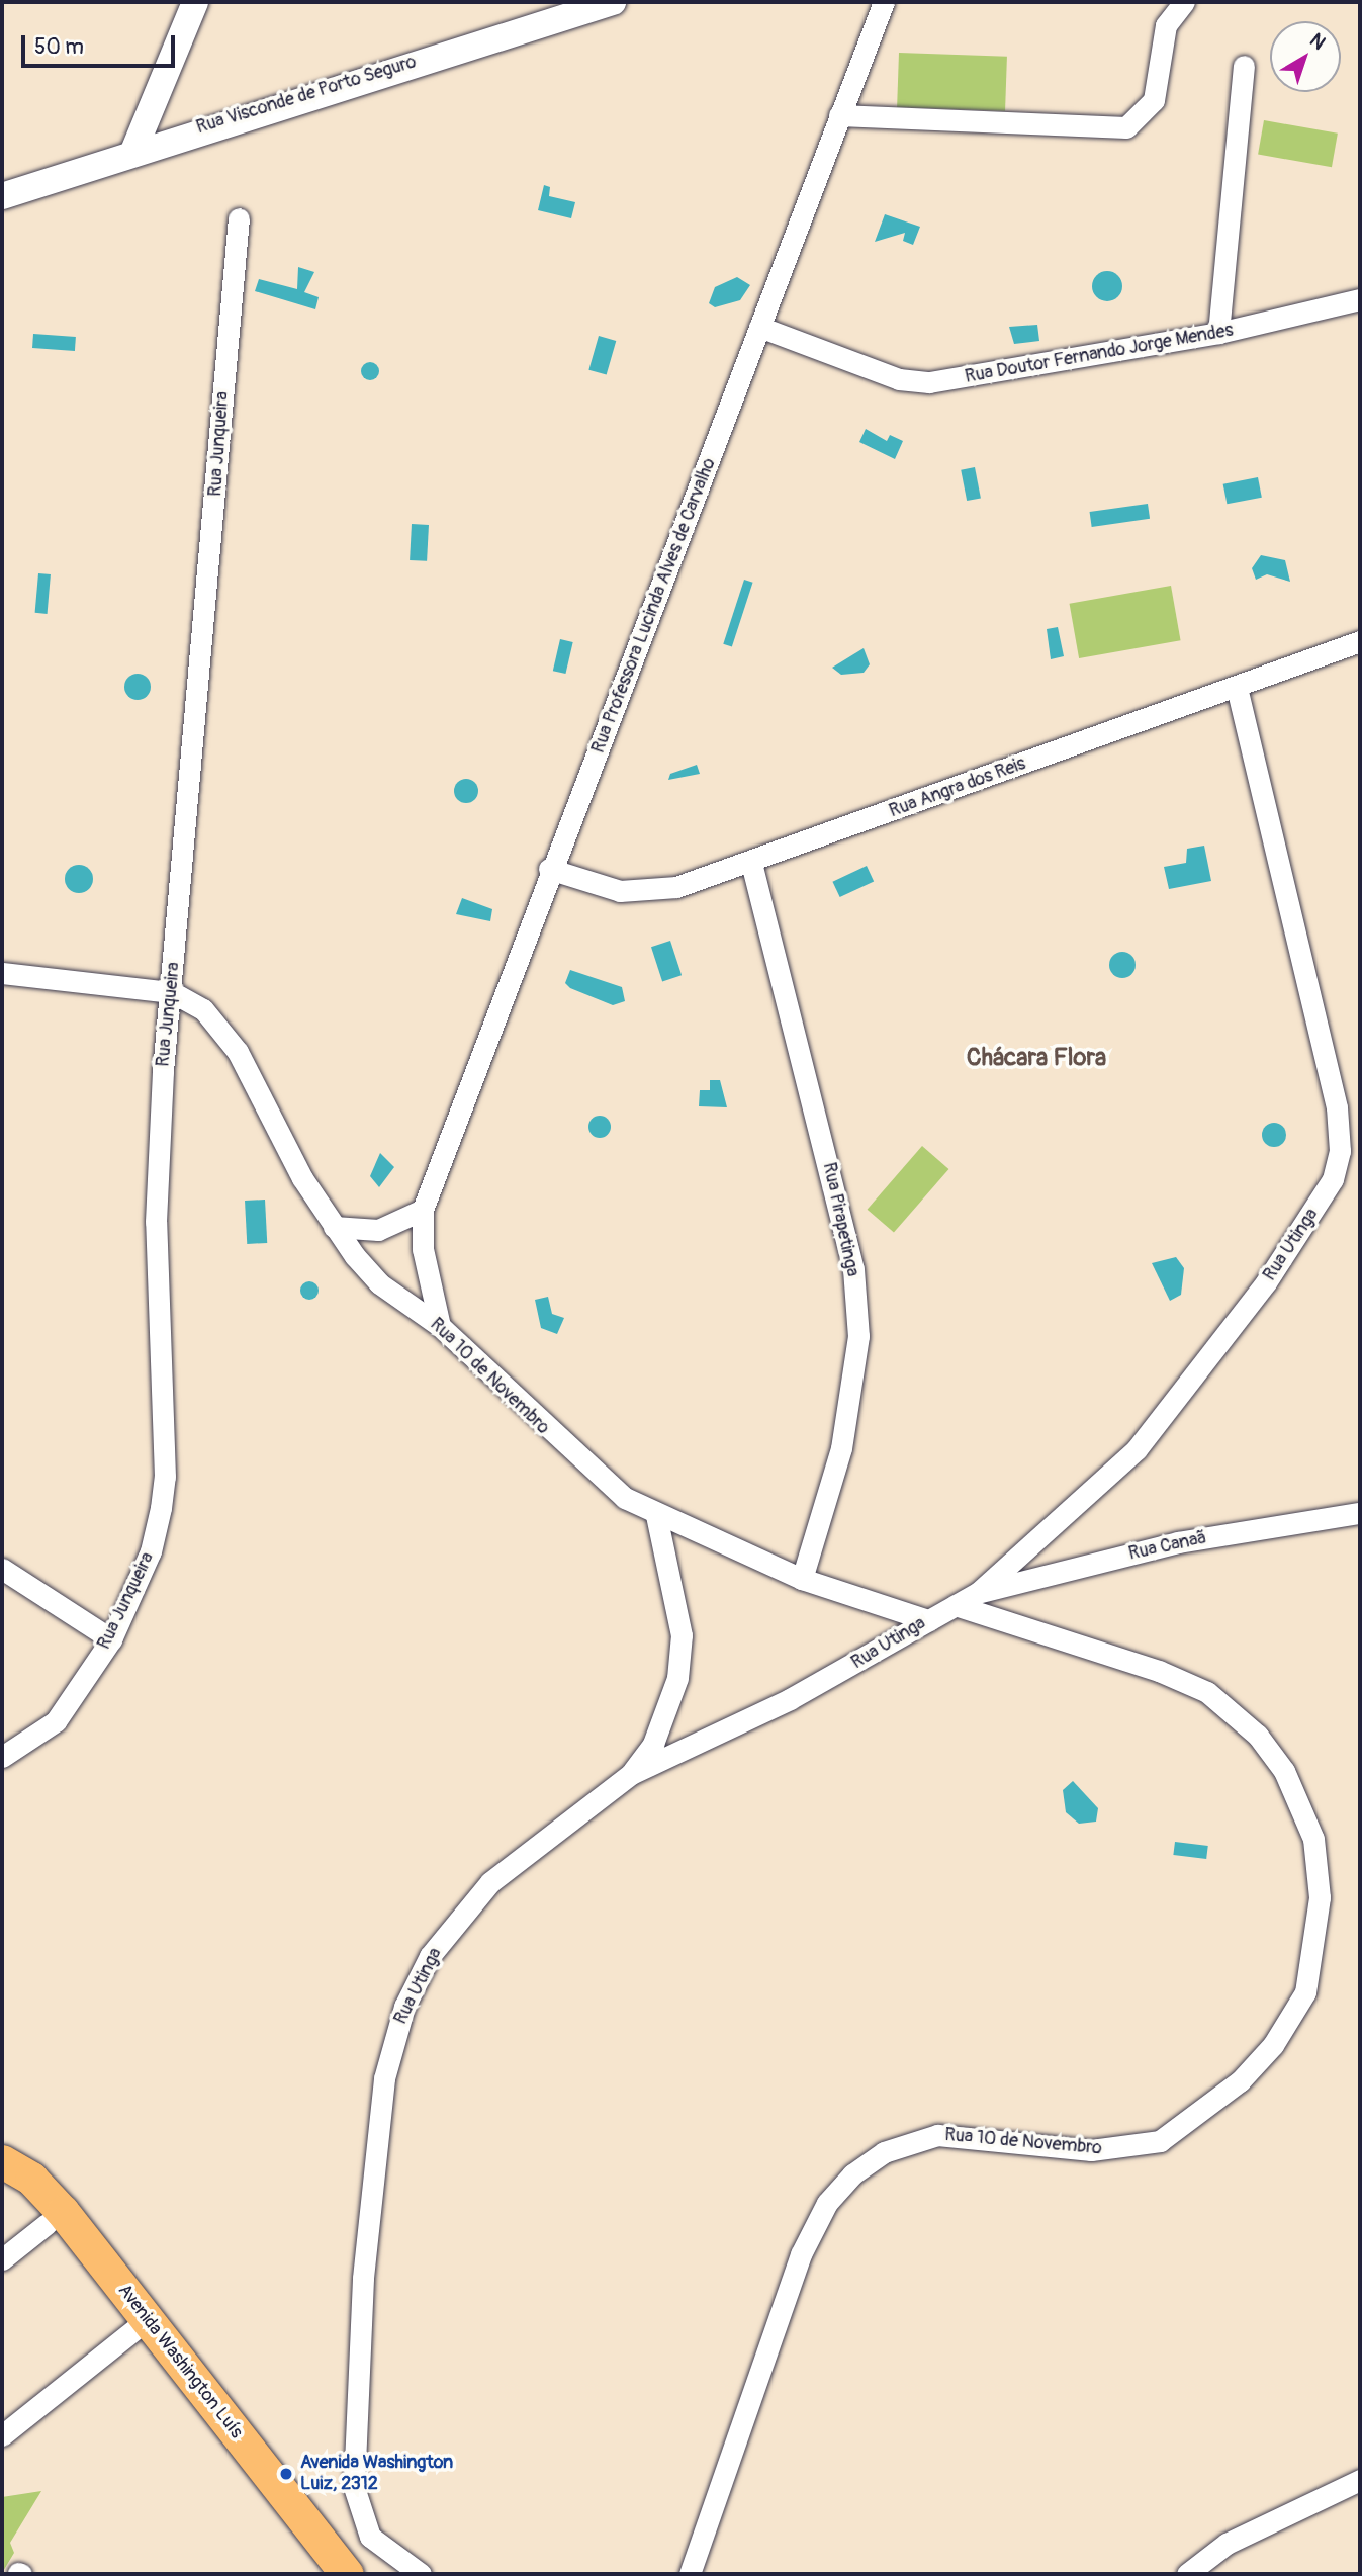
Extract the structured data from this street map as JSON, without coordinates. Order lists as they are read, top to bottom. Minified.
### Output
{"streets":{"main road":["Avenida Washington Luís"],"street":["Rua Visconde de Porto Seguro","Rua Doutor Fernando Jorge Mendes","Rua Junqueira","Rua Professora Lucinda Alves de Carvalho","Rua Angra dos Reis","Rua Pirapetinga","Rua Utinga","Rua 10 de Novembro","Rua Canaã"]},"crossings":[["Rua Doutor Fernando Jorge Mendes","Rua Professora Lucinda Alves de Carvalho"],["Rua Junqueira","Rua 10 de Novembro"],["Rua Professora Lucinda Alves de Carvalho","Rua Angra dos Reis"],["Rua Professora Lucinda Alves de Carvalho","Rua 10 de Novembro"],["Rua Angra dos Reis","Rua Pirapetinga"],["Rua Angra dos Reis","Rua Utinga"],["Rua Pirapetinga","Rua 10 de Novembro"],["Rua Utinga","Rua 10 de Novembro"],["Rua Utinga","Rua Canaã"]],"districts":["Chácara Flora"],"places":["Avenida Washington Luiz, 2312"],"scale_bar":"50 m","north":"top right"}
